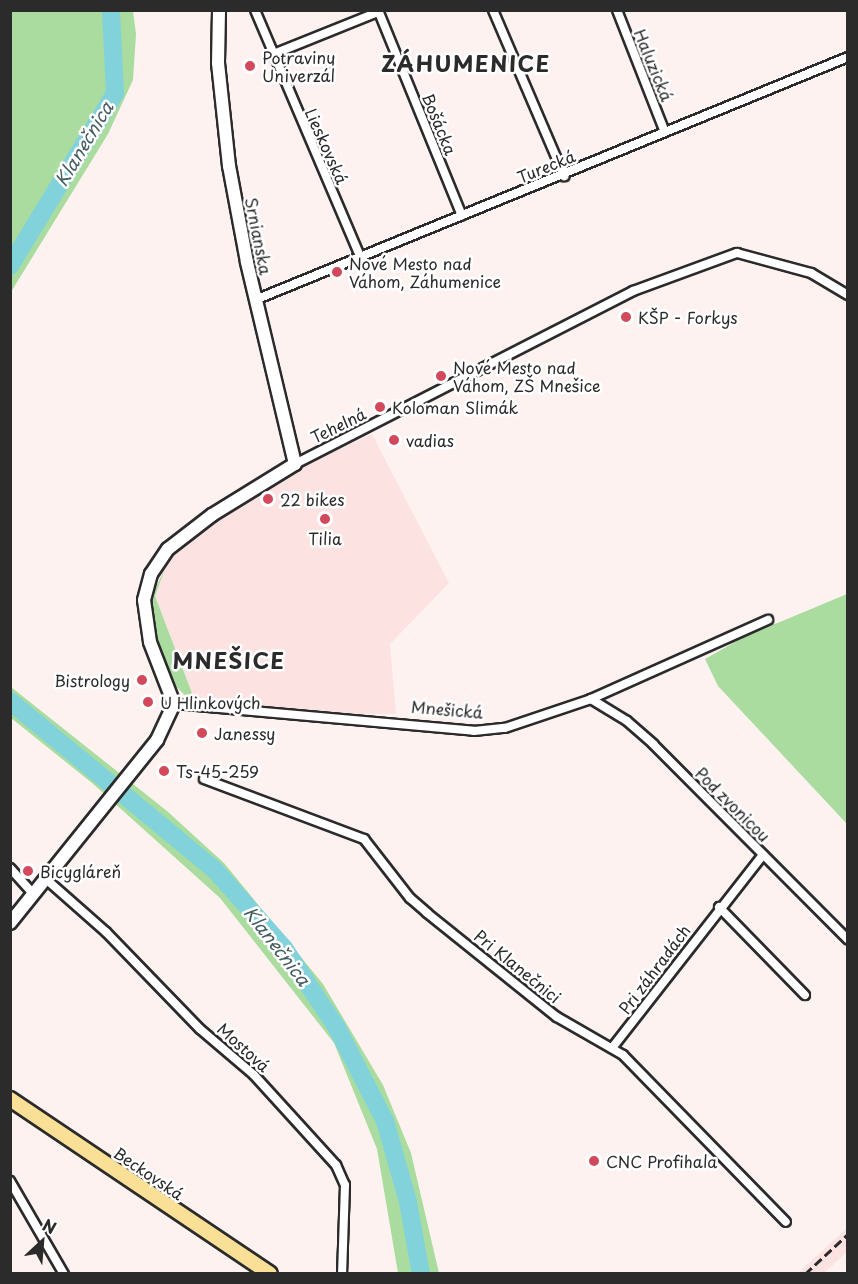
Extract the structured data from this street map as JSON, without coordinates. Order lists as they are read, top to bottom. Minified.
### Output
{"streets":{"main road":["Beckovská"],"street":["Haluzická","Bošácka","Lieskovská","Turecká","Srnianska","Tehelná","Mnešická","Pod zvonicou","Pri Klanečnici","Pri záhradách","Mostová"]},"crossings":[["Haluzická","Turecká"],["Bošácka","Turecká"],["Lieskovská","Turecká"],["Turecká","Srnianska"],["Srnianska","Tehelná"],["Tehelná","Mnešická"],["Mnešická","Pod zvonicou"],["Pod zvonicou","Pri záhradách"],["Pri Klanečnici","Pri záhradách"]],"districts":["ZÁHUMENICE","MNEŠICE"],"water":["Klanečnica"],"places":["Potraviny Univerzál","Nové Mesto nad Váhom, Záhumenice","KŠP - Forkys","Nové Mesto nad Váhom, ZŠ Mnešice","Koloman Slimák","vadias","22 bikes","Tilia","Bistrology","U Hlinkových","Janessy","Ts-45-259","Bicygláreň","CNC Profihala"],"north":"top right"}
